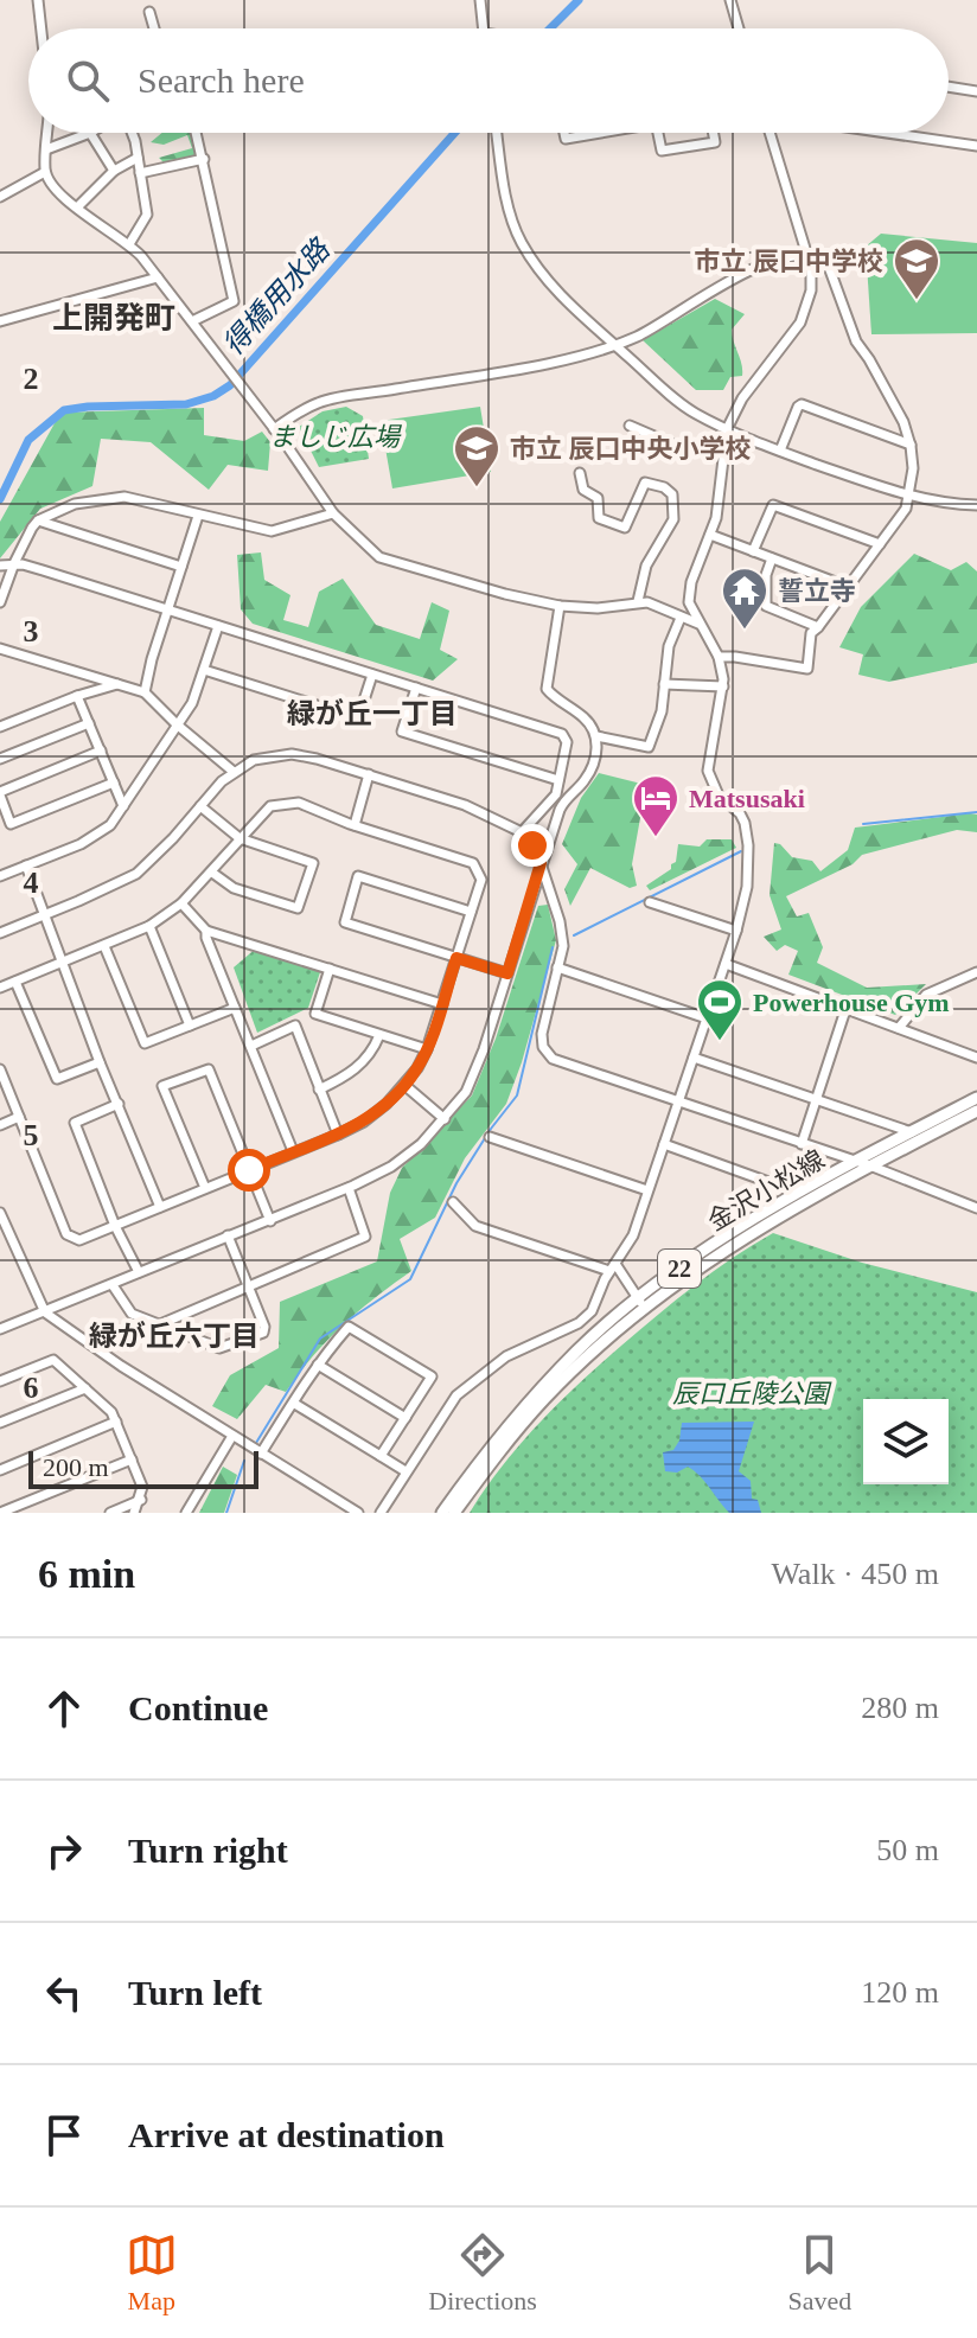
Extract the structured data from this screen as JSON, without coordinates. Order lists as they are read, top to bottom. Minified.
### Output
{"streets":{"main road":["金沢小松線","22"]},"districts":["上開発町","緑が丘一丁目","緑が丘六丁目"],"water":["得橋用水路"],"parks":["ましじ広場","辰口丘陵公園"],"places":{"school or university":["市立 辰口中学校","市立 辰口中央小学校"],"temple":["誓立寺"],"hotel":["Matsusaki"],"sports":["Powerhouse Gym"]},"scale_bar":"200 m","page":{"search":"Search here","scale":"200 m","heading":["6 min","Walk · 450 m"],"list":[["Continue","280 m"],["Turn right","50 m"],["Turn left","120 m"],"Arrive at destination"],"nav":["Map","Directions","Saved"]},"grid":{"rows":["2","3","4","5","6"]}}
